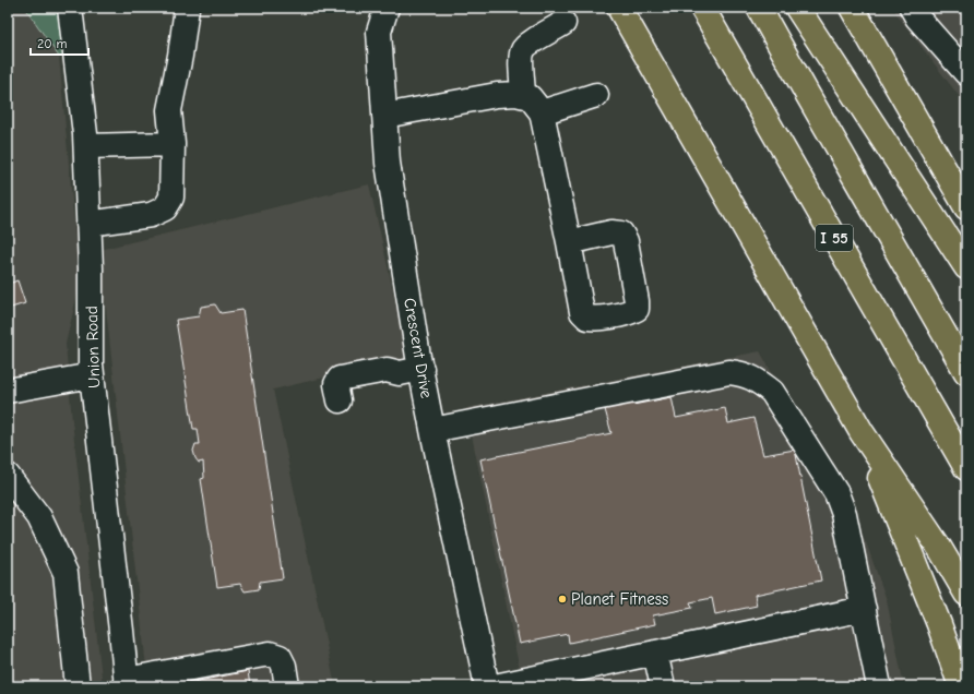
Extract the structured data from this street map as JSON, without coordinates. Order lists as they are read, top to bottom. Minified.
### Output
{"streets":{"highway":["I 55"],"street":["Union Road","Crescent Drive"]},"places":["Planet Fitness"],"scale_bar":"20 m"}
